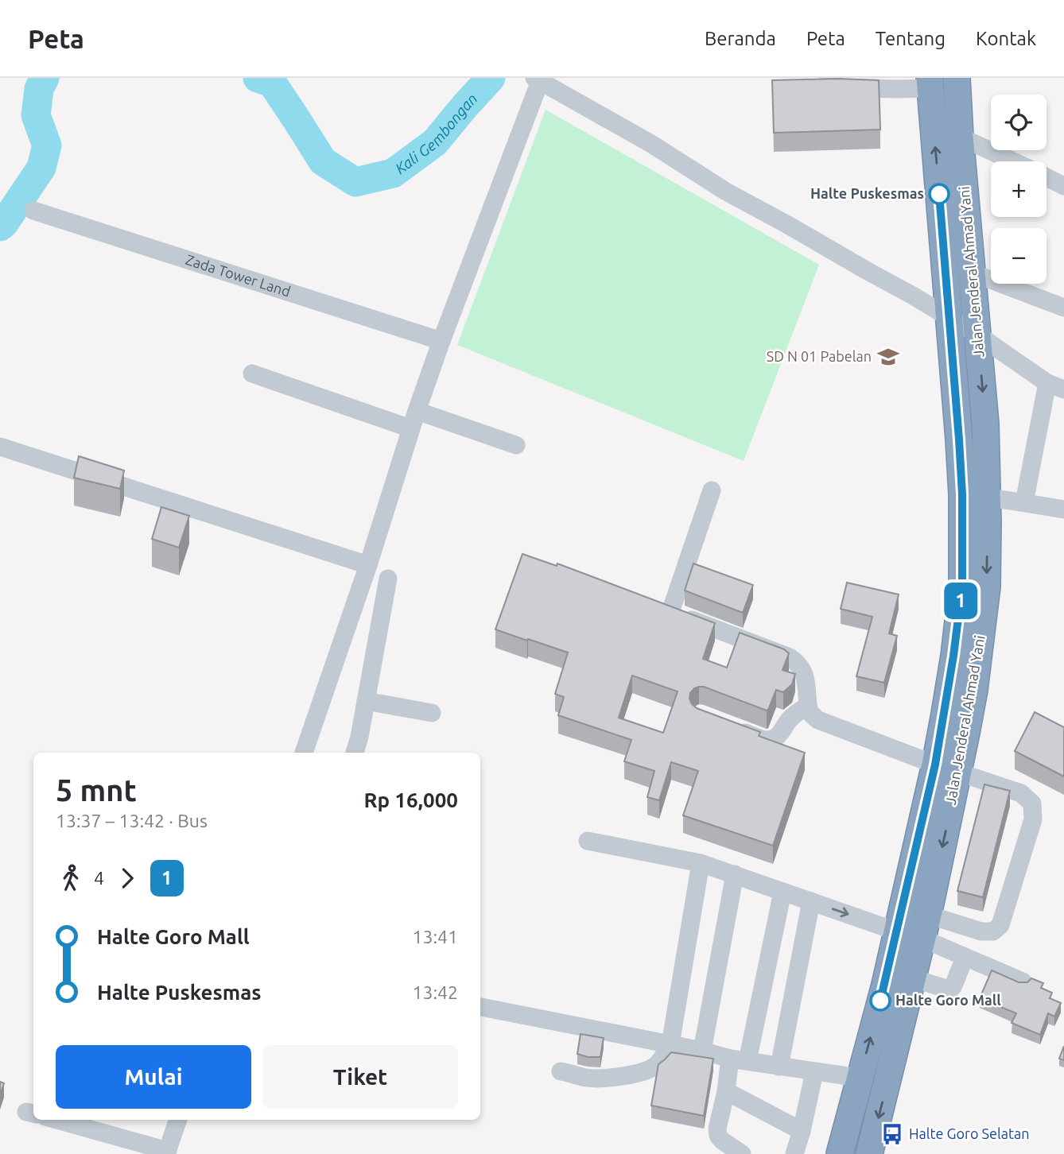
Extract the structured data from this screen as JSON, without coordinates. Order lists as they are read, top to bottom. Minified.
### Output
{"streets":{"highway":["Jalan Jenderal Ahmad Yani"],"street":["Zada Tower Land"]},"water":["Kali Gembongan"],"places":{"other":["Halte Puskesmas","Halte Goro Mall"],"school or university":["SD N 01 Pabelan"],"bus stop":["Halte Goro Selatan"]},"lines":["bus line 1"],"page":{"header":"Peta","nav":["Beranda","Peta","Tentang","Kontak"],"on_map":"1","map_buttons":["+","−"],"heading":["5 mnt","13:37 – 13:42 · Bus","Rp 16,000"],"legs":["4","1"],"list":[{"name":"Halte Goro Mall","value":"13:41"},{"name":"Halte Puskesmas","value":"13:42"}],"buttons":["Mulai","Tiket"]}}
